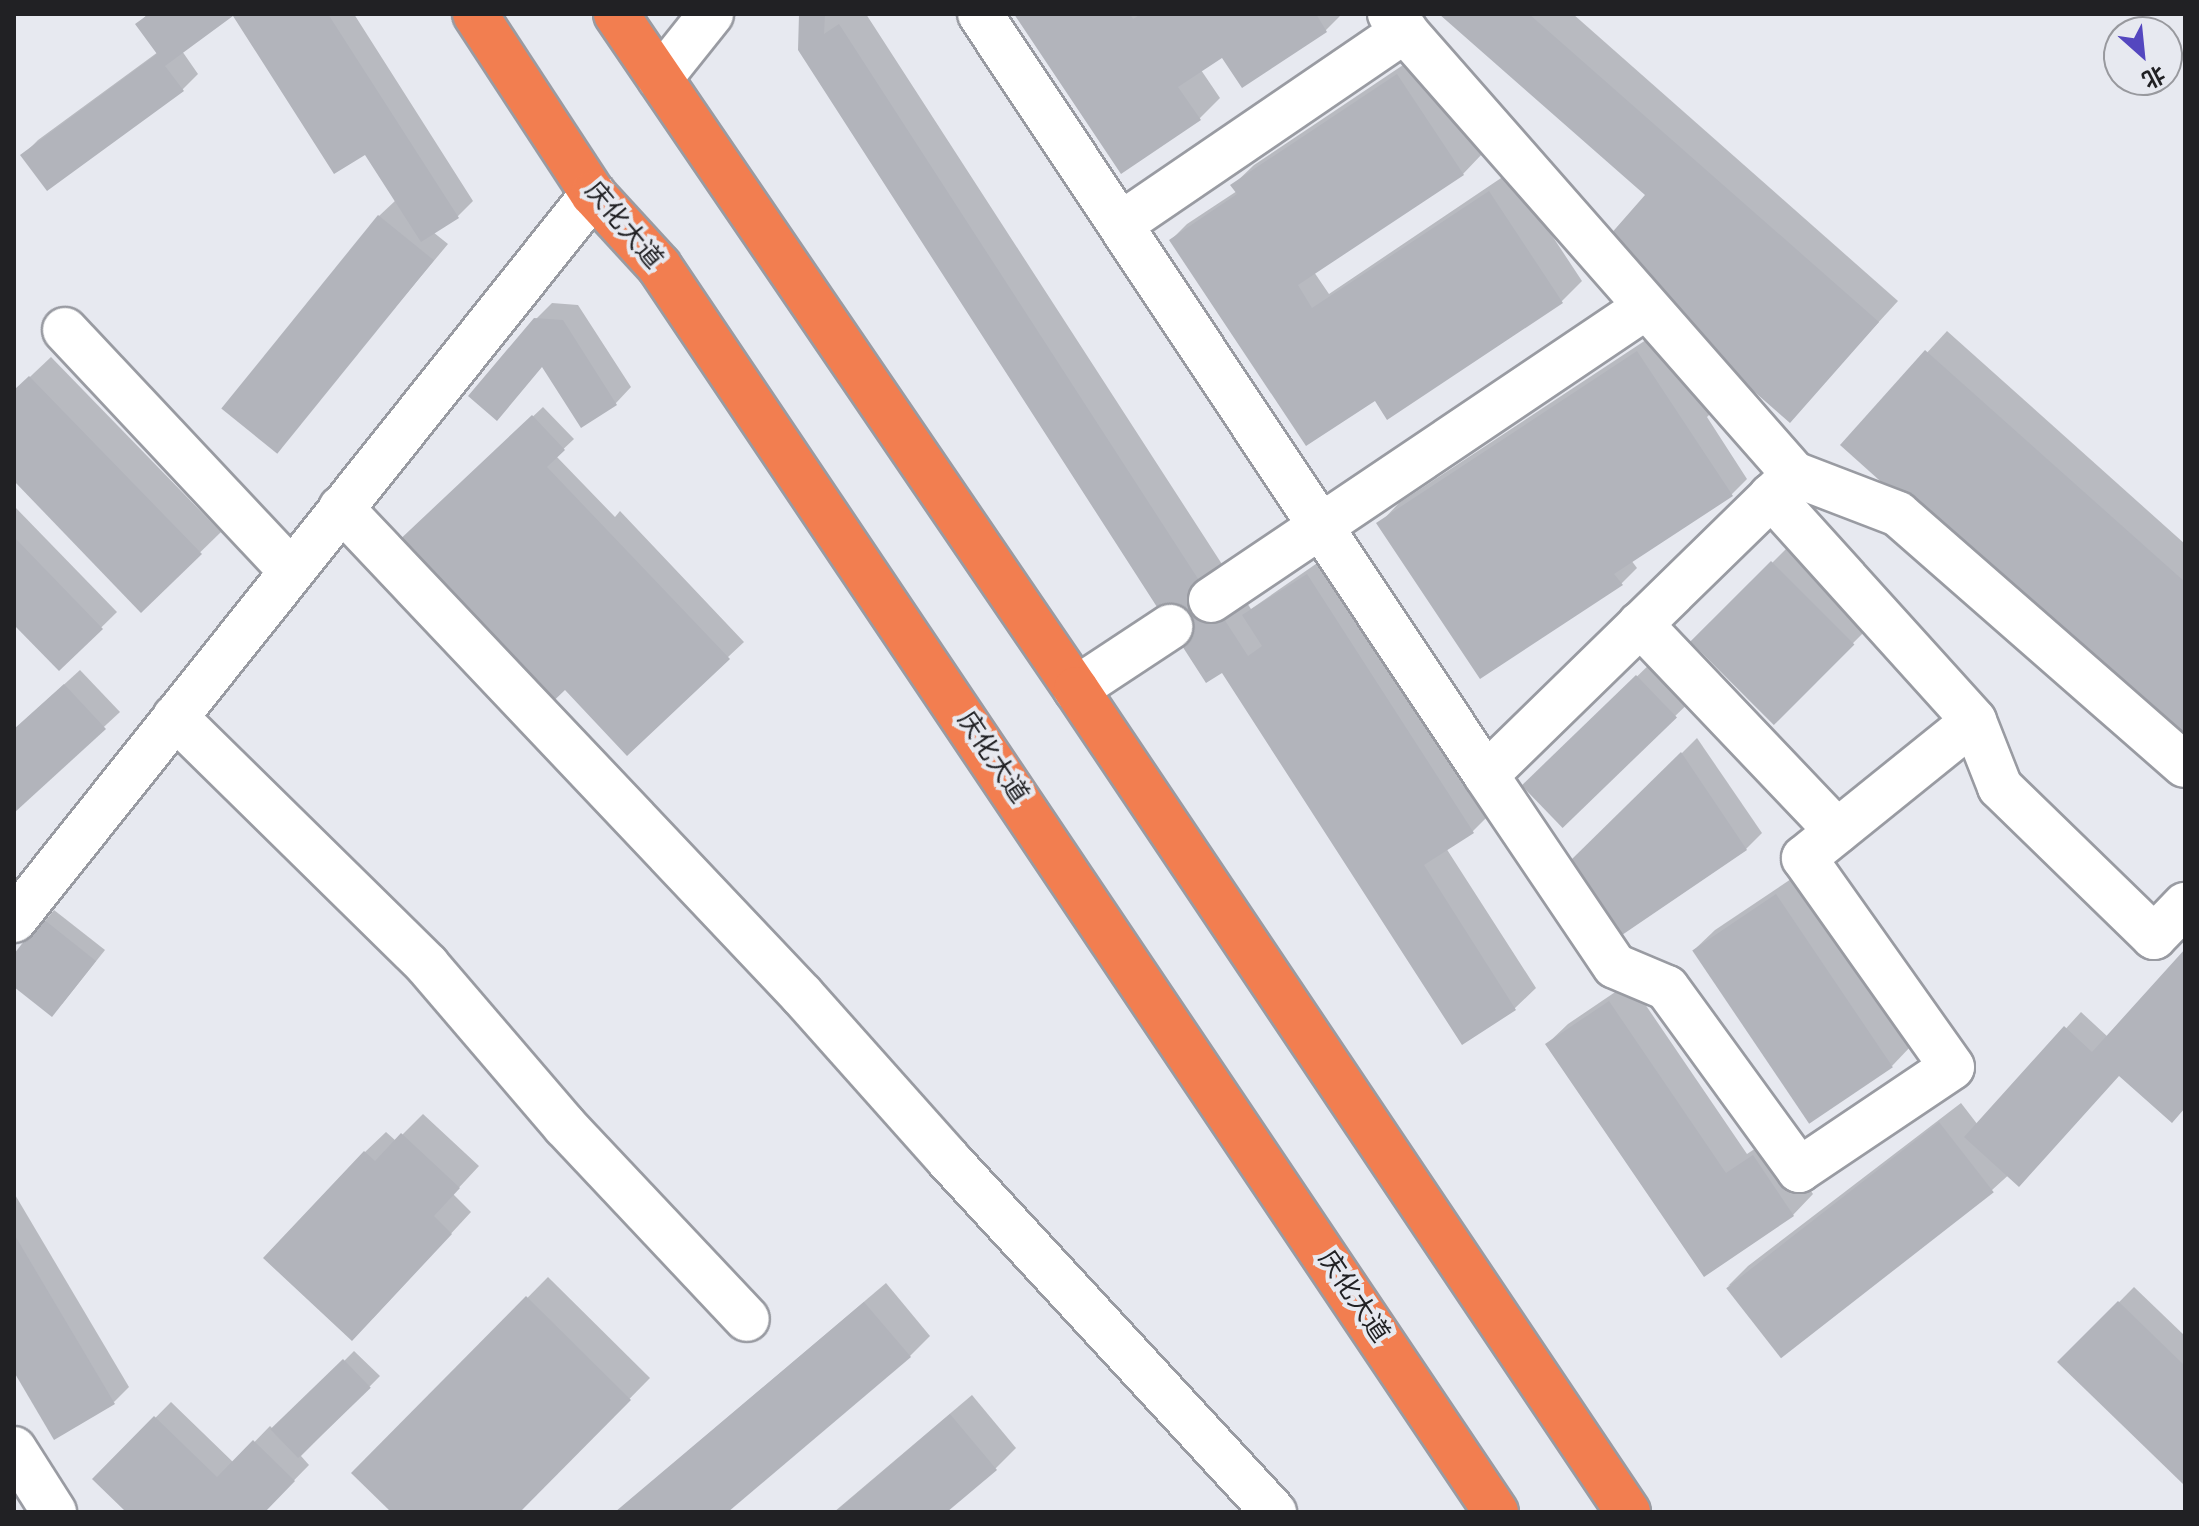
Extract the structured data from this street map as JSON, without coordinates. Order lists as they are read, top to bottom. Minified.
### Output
{"streets":{"highway":["庆化大道"]},"north":"bottom right"}
